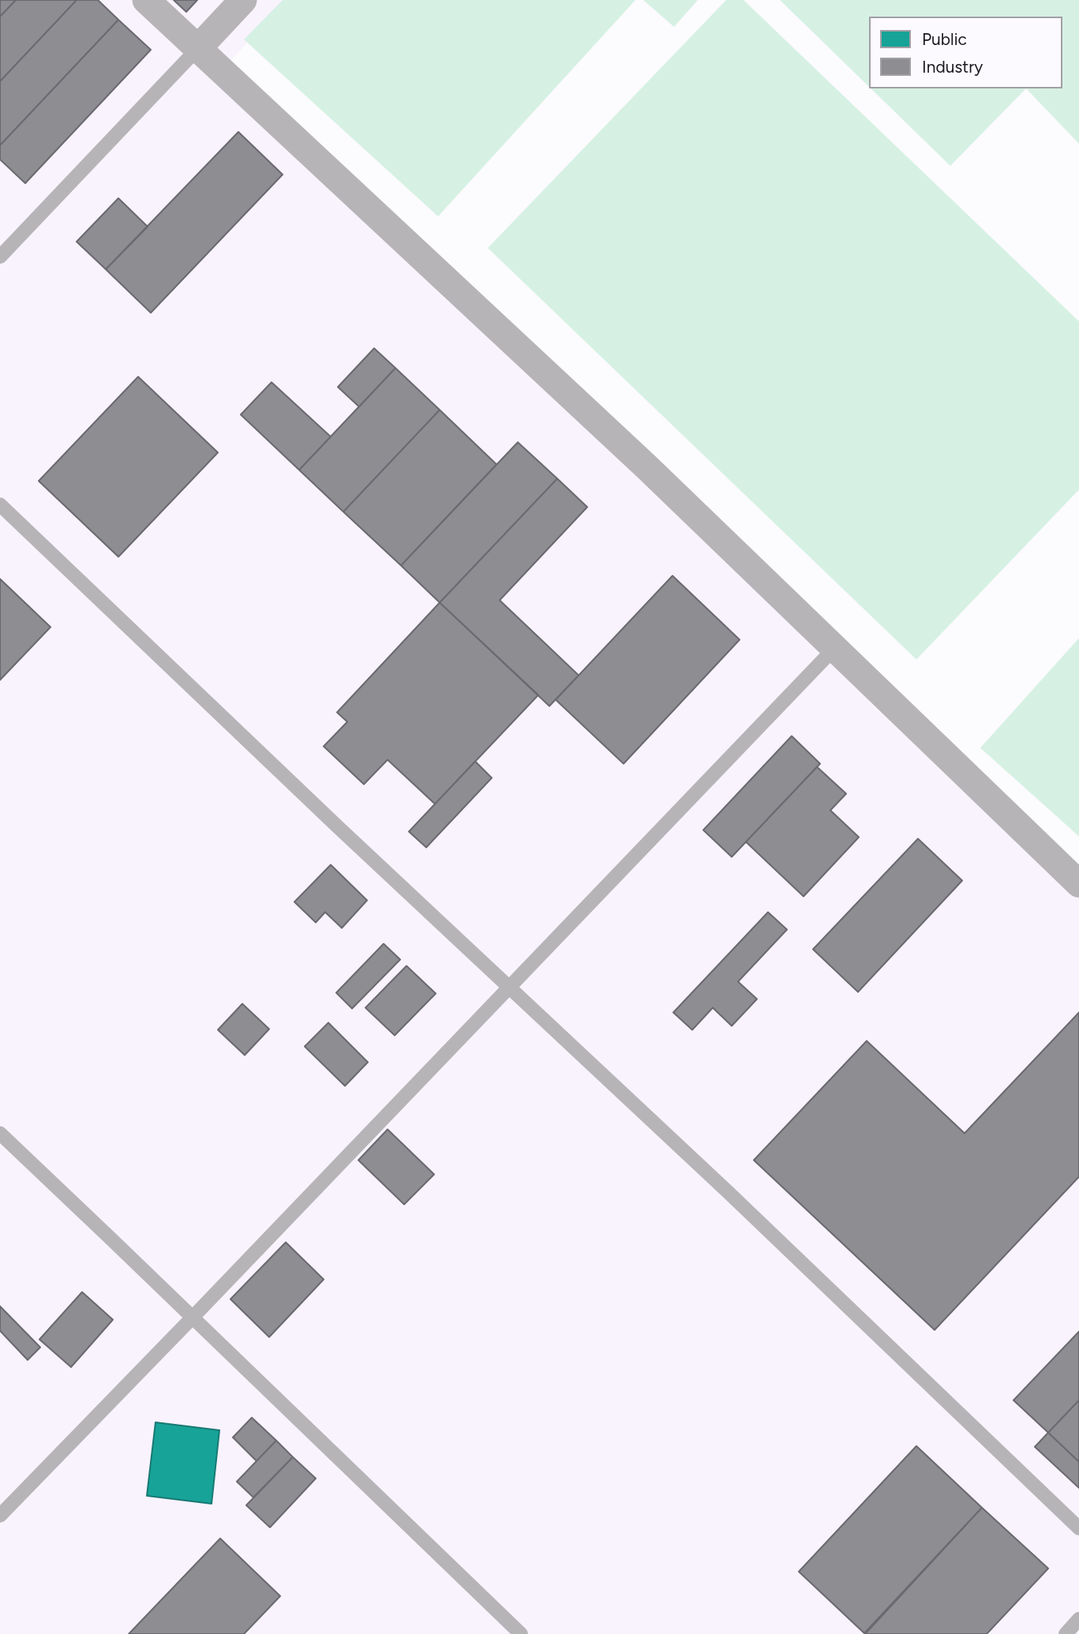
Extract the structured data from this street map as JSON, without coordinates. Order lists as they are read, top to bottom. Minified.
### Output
{"legend":["Public","Industry"]}
